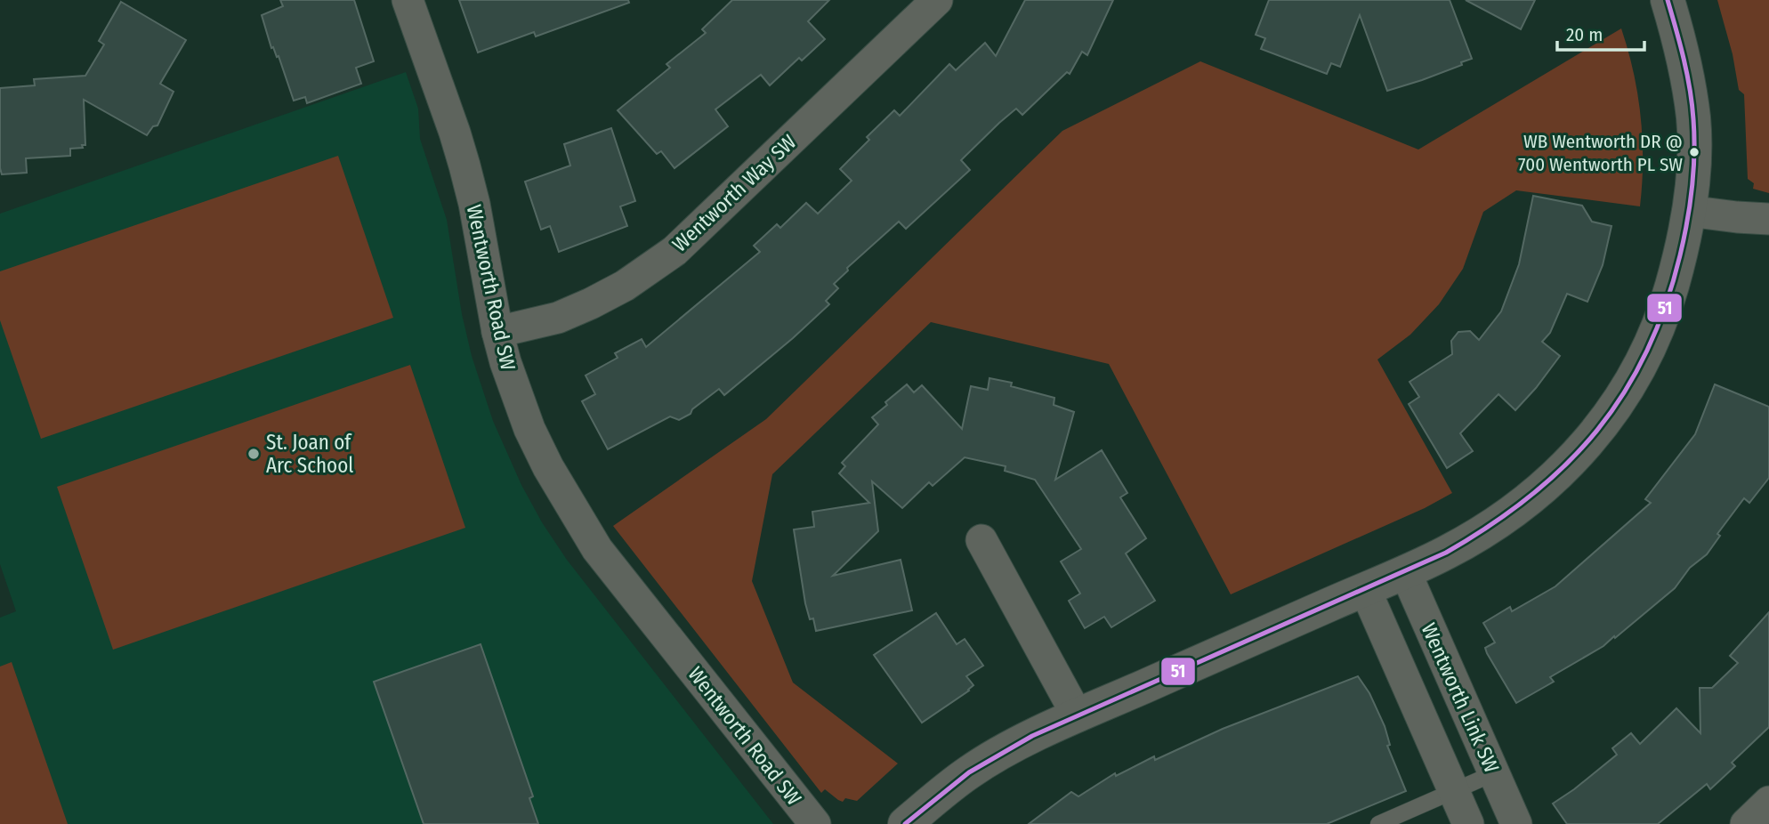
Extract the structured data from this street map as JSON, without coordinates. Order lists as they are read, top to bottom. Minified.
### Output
{"streets":{"street":["Wentworth Way SW","Wentworth Road SW","Wentworth Link SW"]},"crossings":[["Wentworth Way SW","Wentworth Road SW"]],"places":["WB Wentworth DR @ 700 Wentworth PL SW","St. Joan of Arc School"],"lines":["transit line 51"],"scale_bar":"20 m"}
